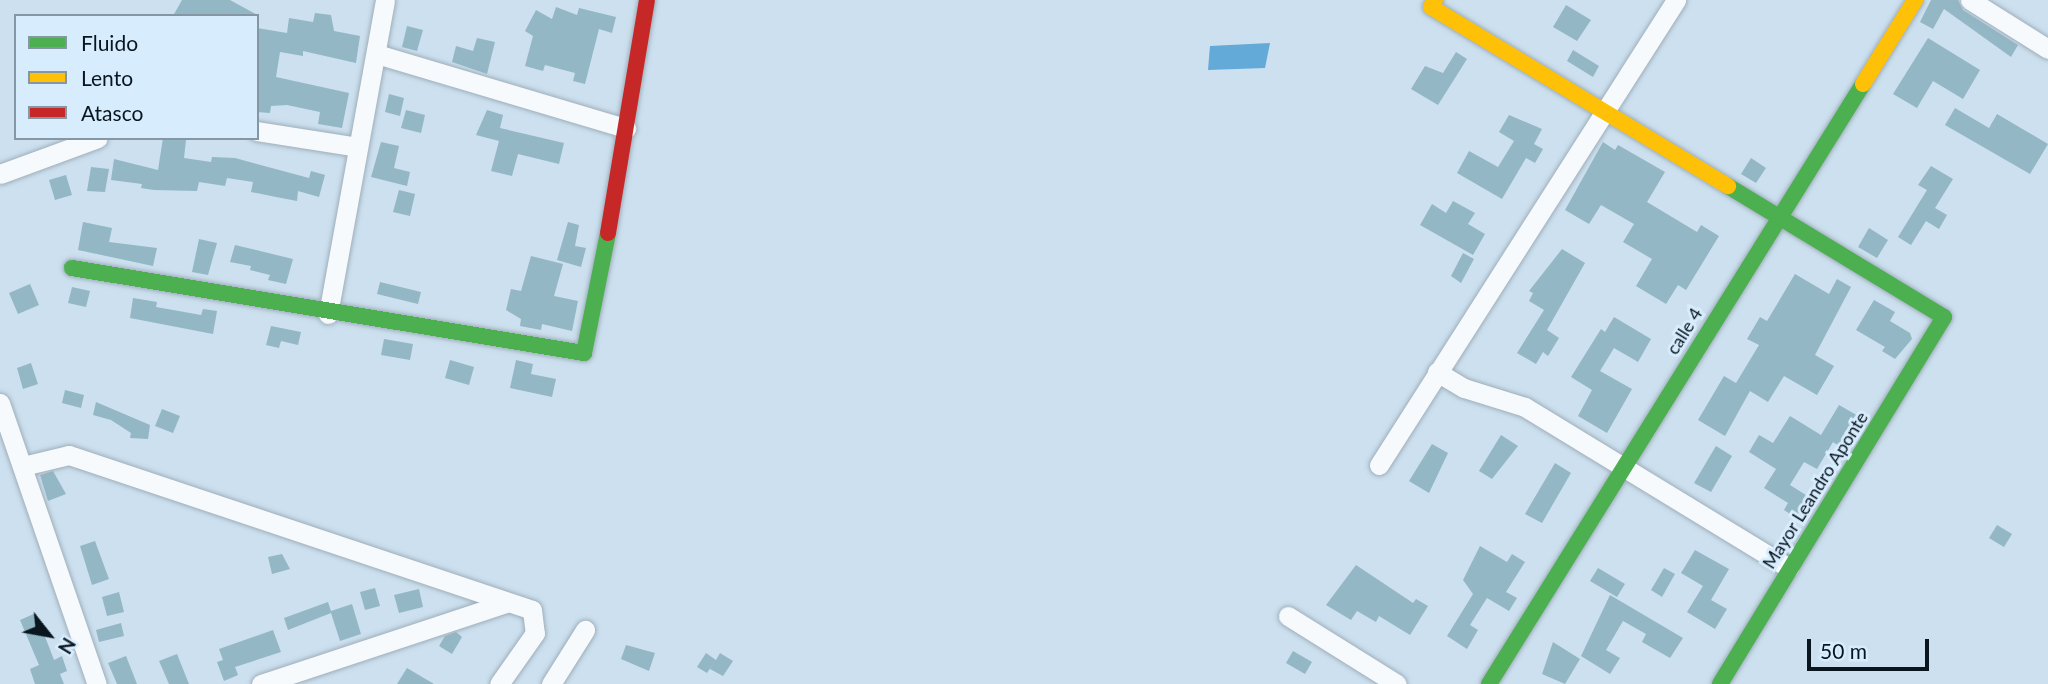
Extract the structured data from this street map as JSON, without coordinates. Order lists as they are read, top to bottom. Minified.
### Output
{"streets":{"street":["calle 4","Mayor Leandro Aponte"]},"crossings":[["calle 4","Mayor Leandro Aponte"]],"legend":["Fluido","Lento","Atasco"],"scale_bar":"50 m","north":"bottom right"}
